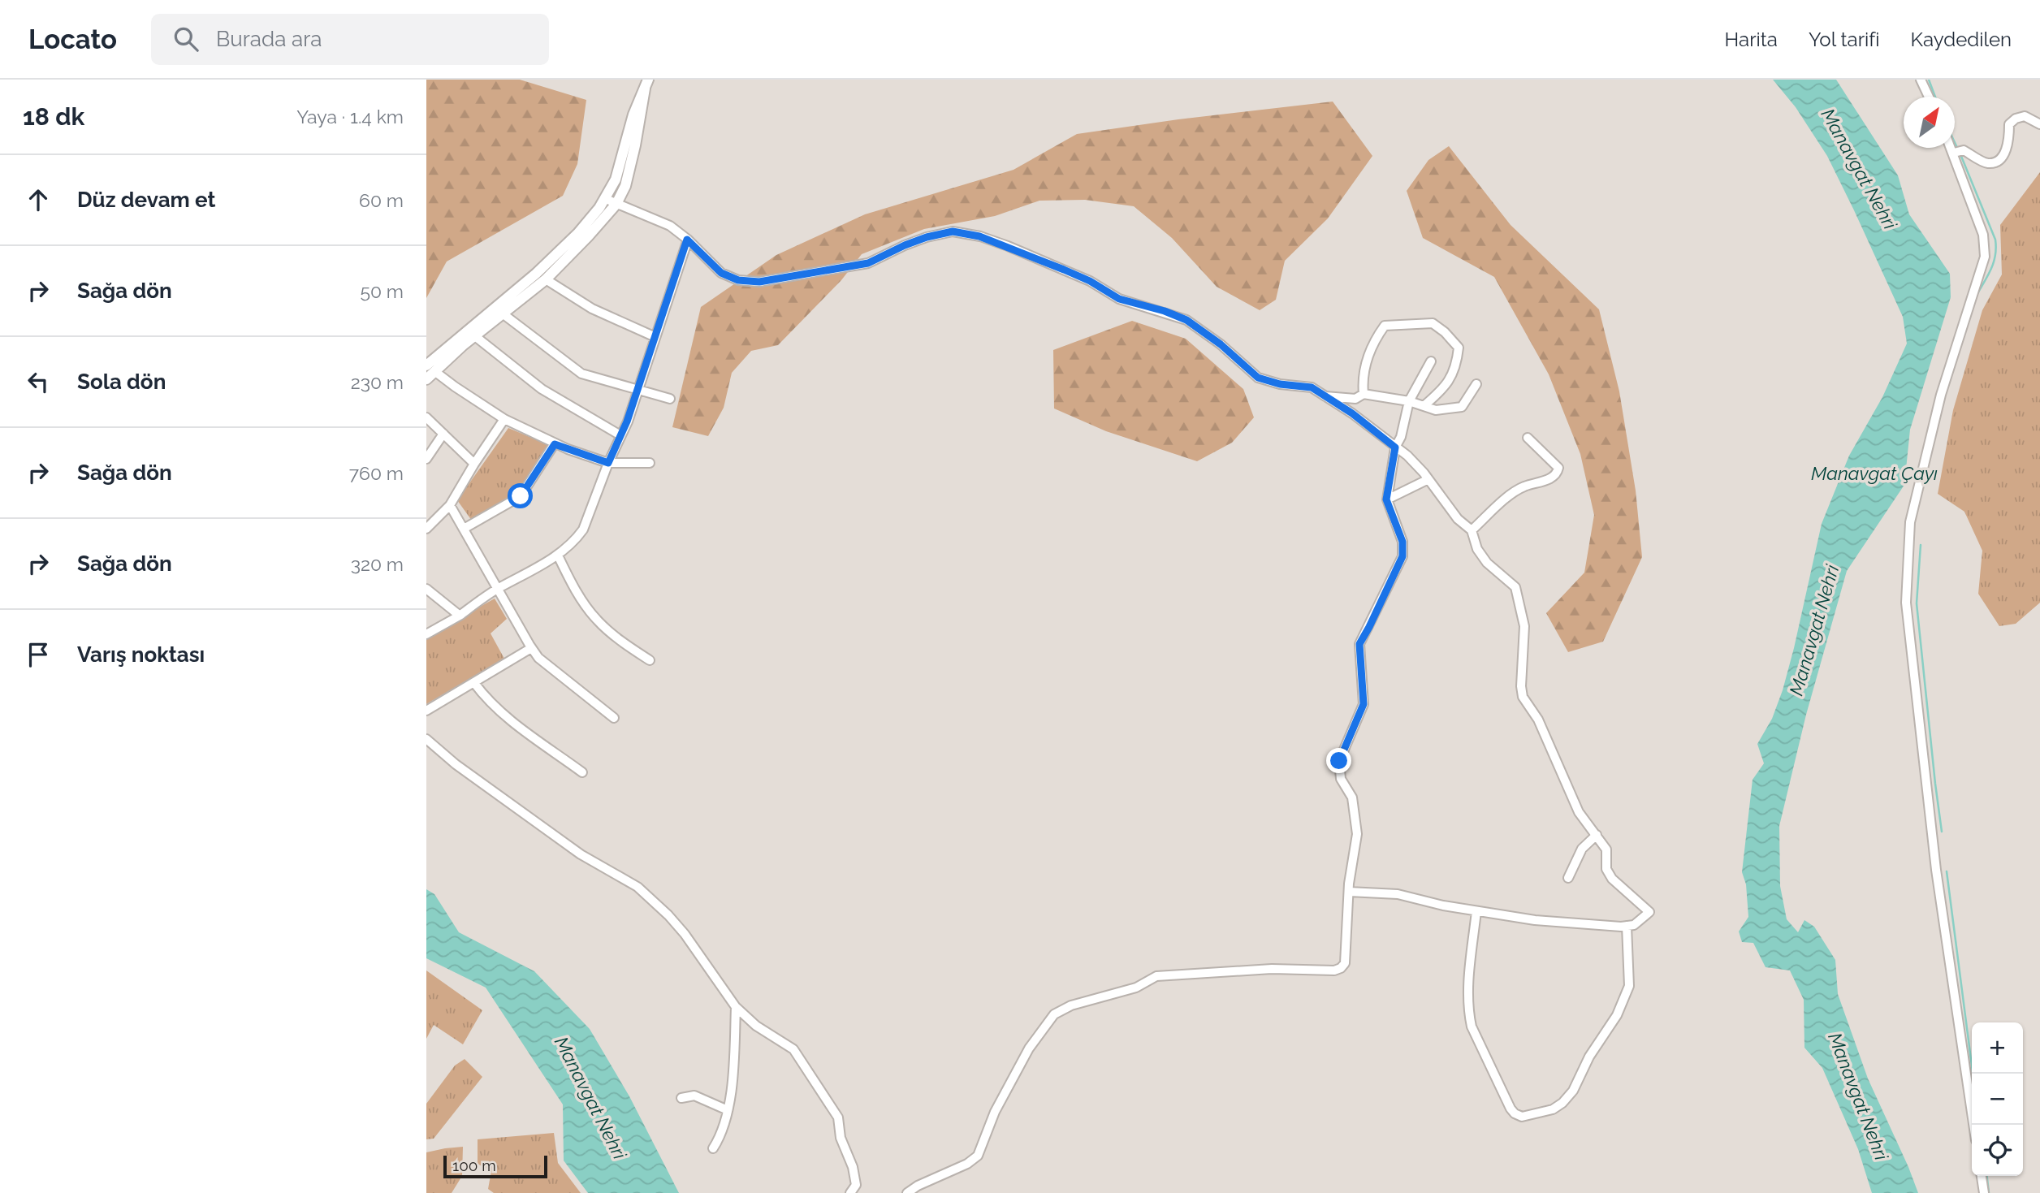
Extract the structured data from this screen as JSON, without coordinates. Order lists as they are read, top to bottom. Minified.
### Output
{"water":["Manavgat Nehri","Manavgat Çayı"],"scale_bar":"100 m","north":"top right","page":{"header":"Locato","search":"Burada ara","nav":["Harita","Yol tarifi","Kaydedilen"],"heading":["18 dk","Yaya · 1.4 km"],"list":[["Düz devam et","60 m"],["Sağa dön","50 m"],["Sola dön","230 m"],["Sağa dön","760 m"],["Sağa dön","320 m"],"Varış noktası"],"map_buttons":["+","−"],"scale":"100 m"}}
